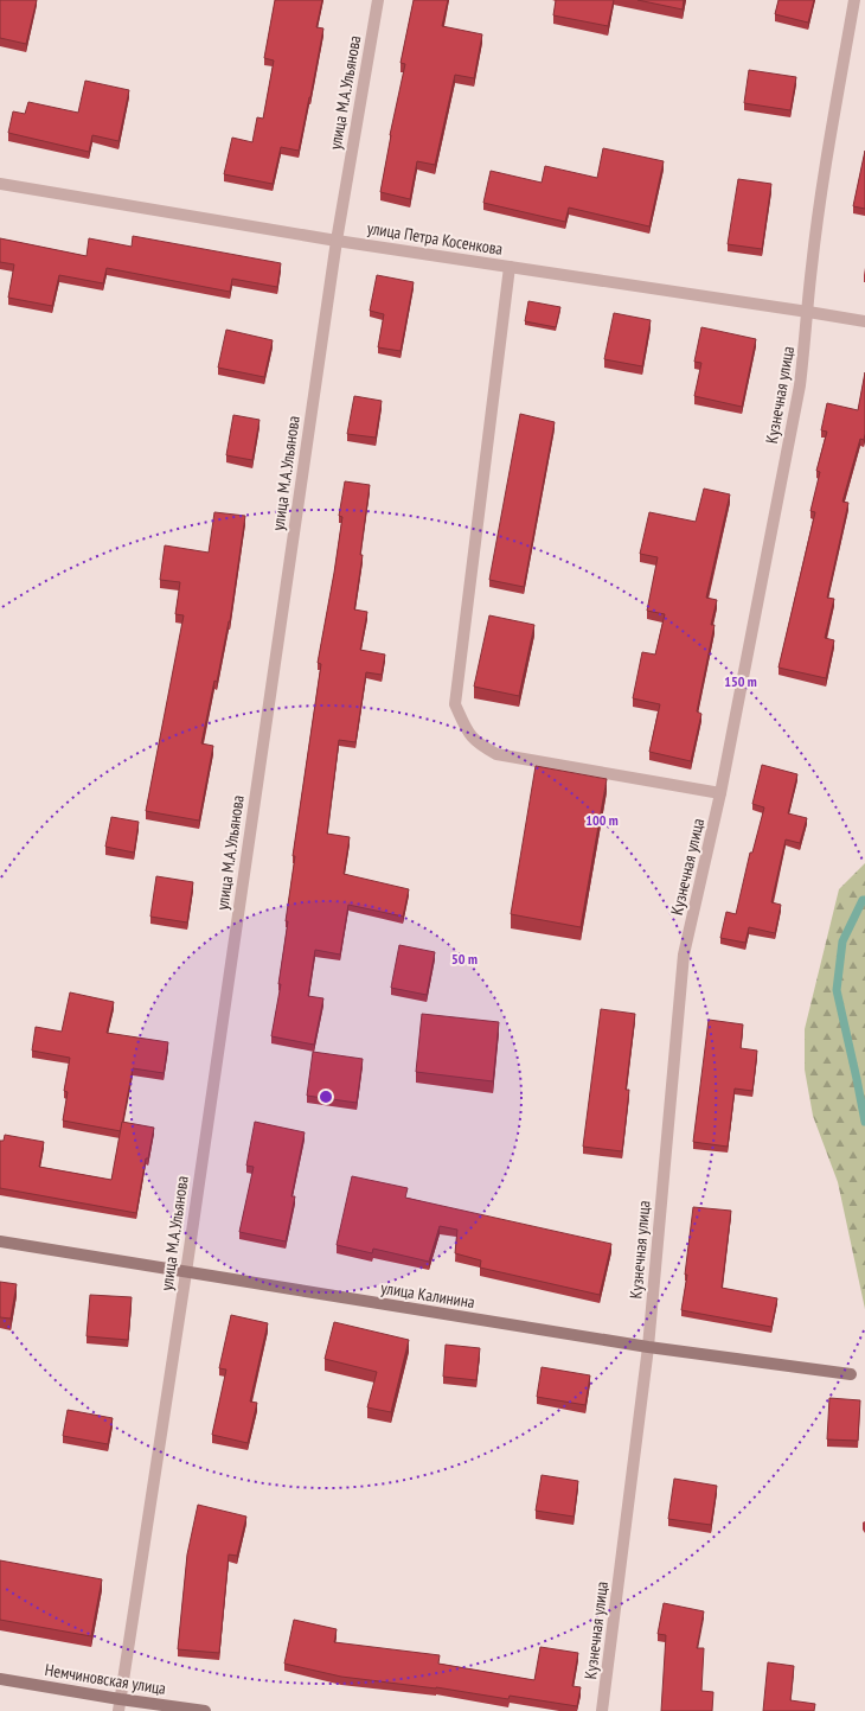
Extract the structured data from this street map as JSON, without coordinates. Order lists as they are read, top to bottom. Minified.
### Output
{"streets":{"street":["улица М.А.Ульянова","улица Петра Косенкова","Кузнечная улица","улица Калинина","Немчиновская улица"]},"crossings":[["улица М.А.Ульянова","улица Петра Косенкова"],["улица М.А.Ульянова","улица Калинина"],["улица М.А.Ульянова","Немчиновская улица"],["улица Петра Косенкова","Кузнечная улица"],["Кузнечная улица","улица Калинина"]],"rings":["150 m","100 m","50 m"]}
